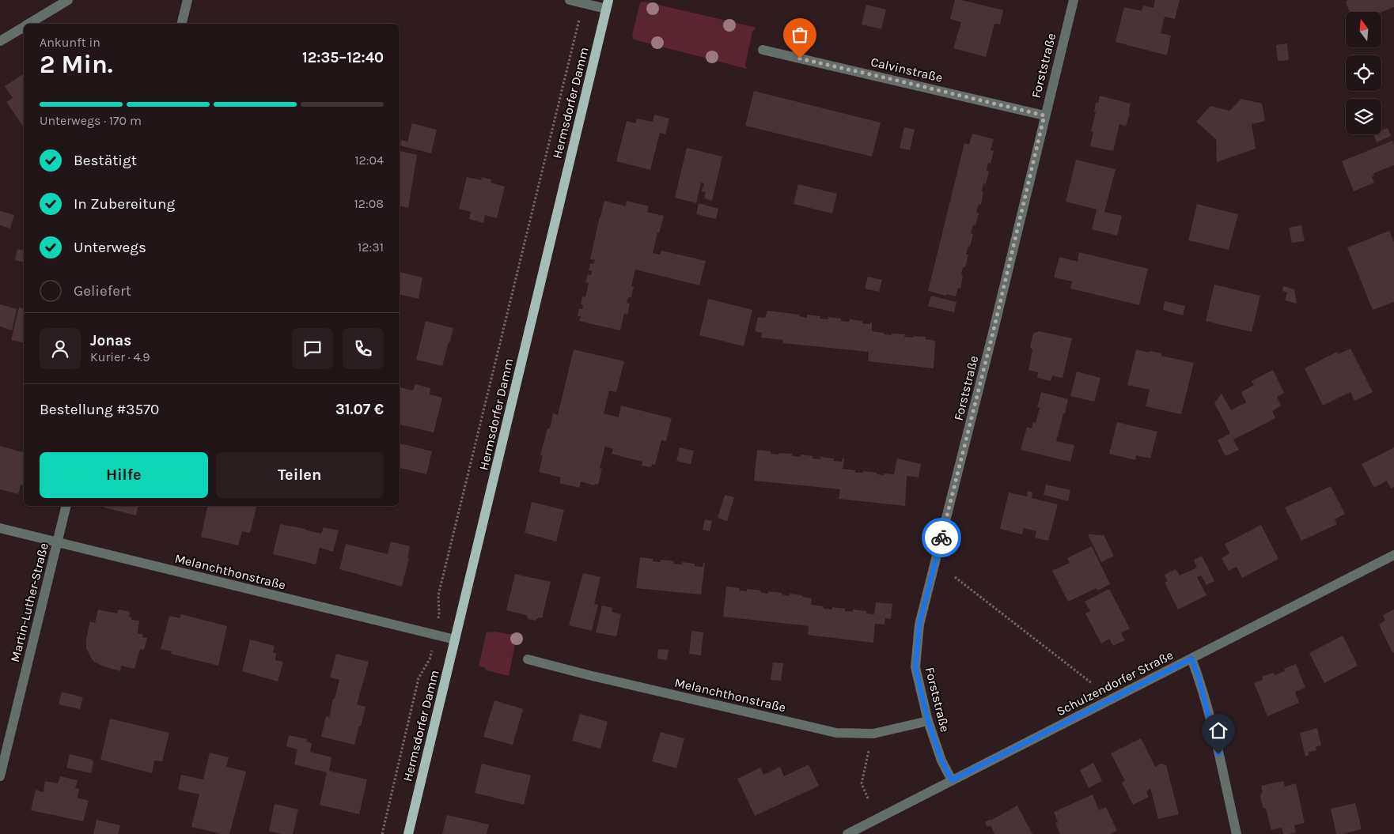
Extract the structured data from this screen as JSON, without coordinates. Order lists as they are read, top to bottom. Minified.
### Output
{"streets":{"main road":["Hermsdorfer Damm"],"street":["Forststraße","Calvinstraße","Melanchthonstraße","Martin-Luther-Straße","Schulzendorfer Straße"]},"crossings":[["Forststraße","Calvinstraße"],["Forststraße","Melanchthonstraße"],["Forststraße","Schulzendorfer Straße"],["Hermsdorfer Damm","Melanchthonstraße"],["Melanchthonstraße","Martin-Luther-Straße"]],"north":"top","page":{"heading":["2 Min.","Ankunft in","12:35–12:40"],"panel":["Jonas","Kurier · 4.9","Bestellung #3570","31.07 €"],"bar":"Unterwegs · 170 m","list":[["Bestätigt","12:04"],["In Zubereitung","12:08"],["Unterwegs","12:31"],"Geliefert"],"buttons":["Hilfe","Teilen"]}}
